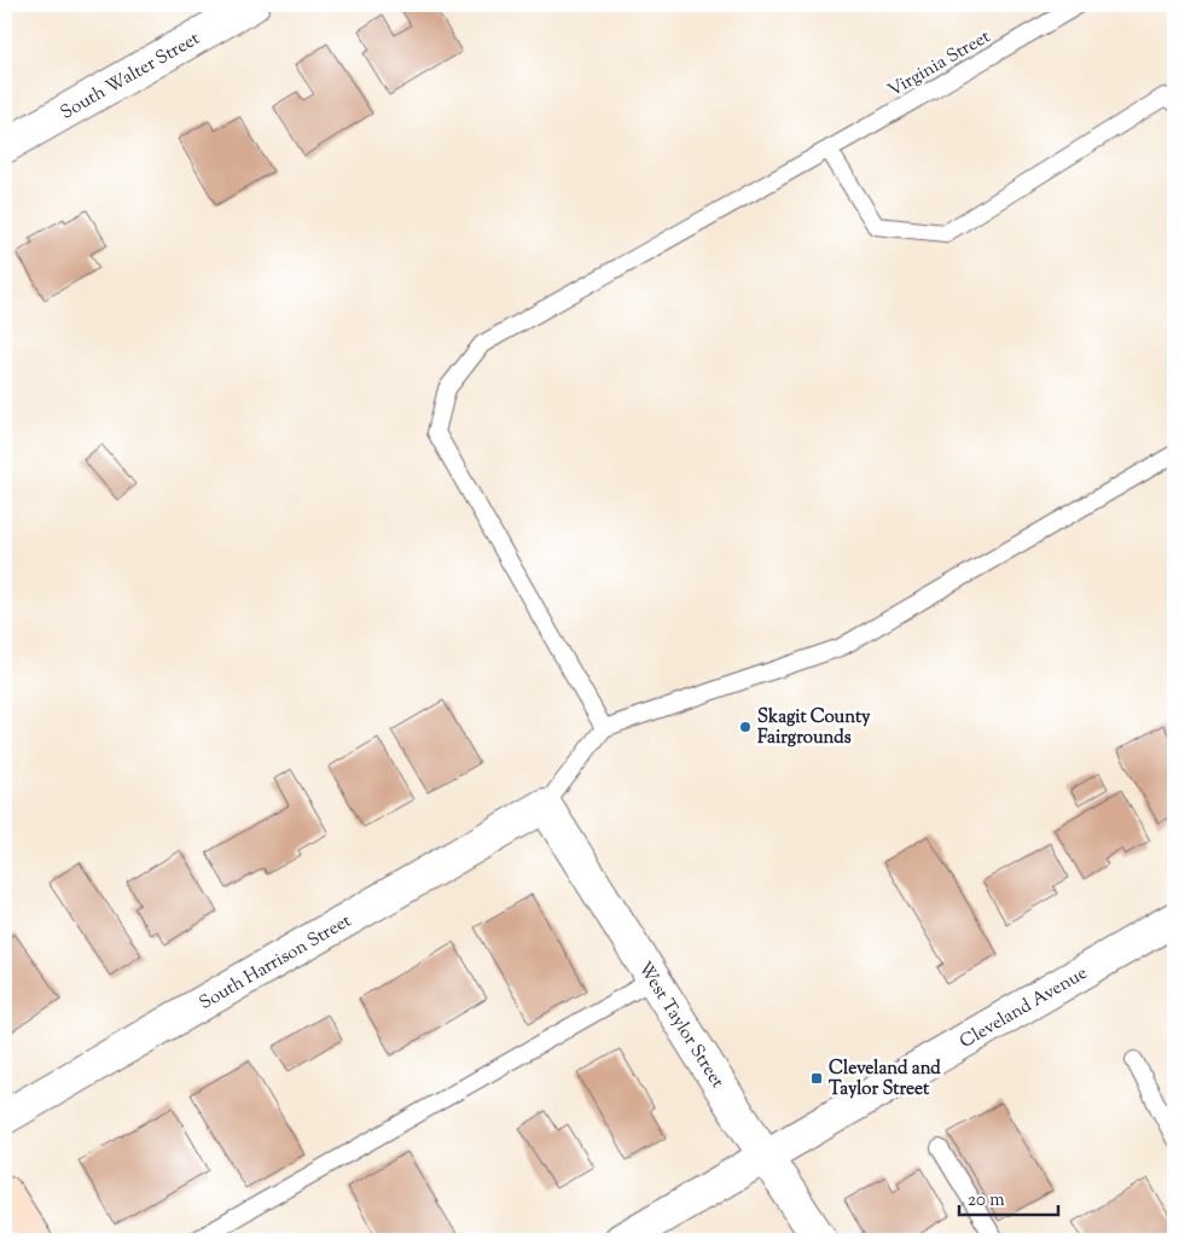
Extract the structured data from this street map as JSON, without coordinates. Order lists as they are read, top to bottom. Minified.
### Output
{"streets":{"street":["South Walter Street","South Harrison Street","Cleveland Avenue","West Taylor Street"],"lane":["Virginia Street"]},"crossings":[["South Harrison Street","West Taylor Street"],["Cleveland Avenue","West Taylor Street"]],"places":{"other":["Skagit County Fairgrounds"],"transit":["Cleveland and Taylor Street"]},"scale_bar":"20 m"}
